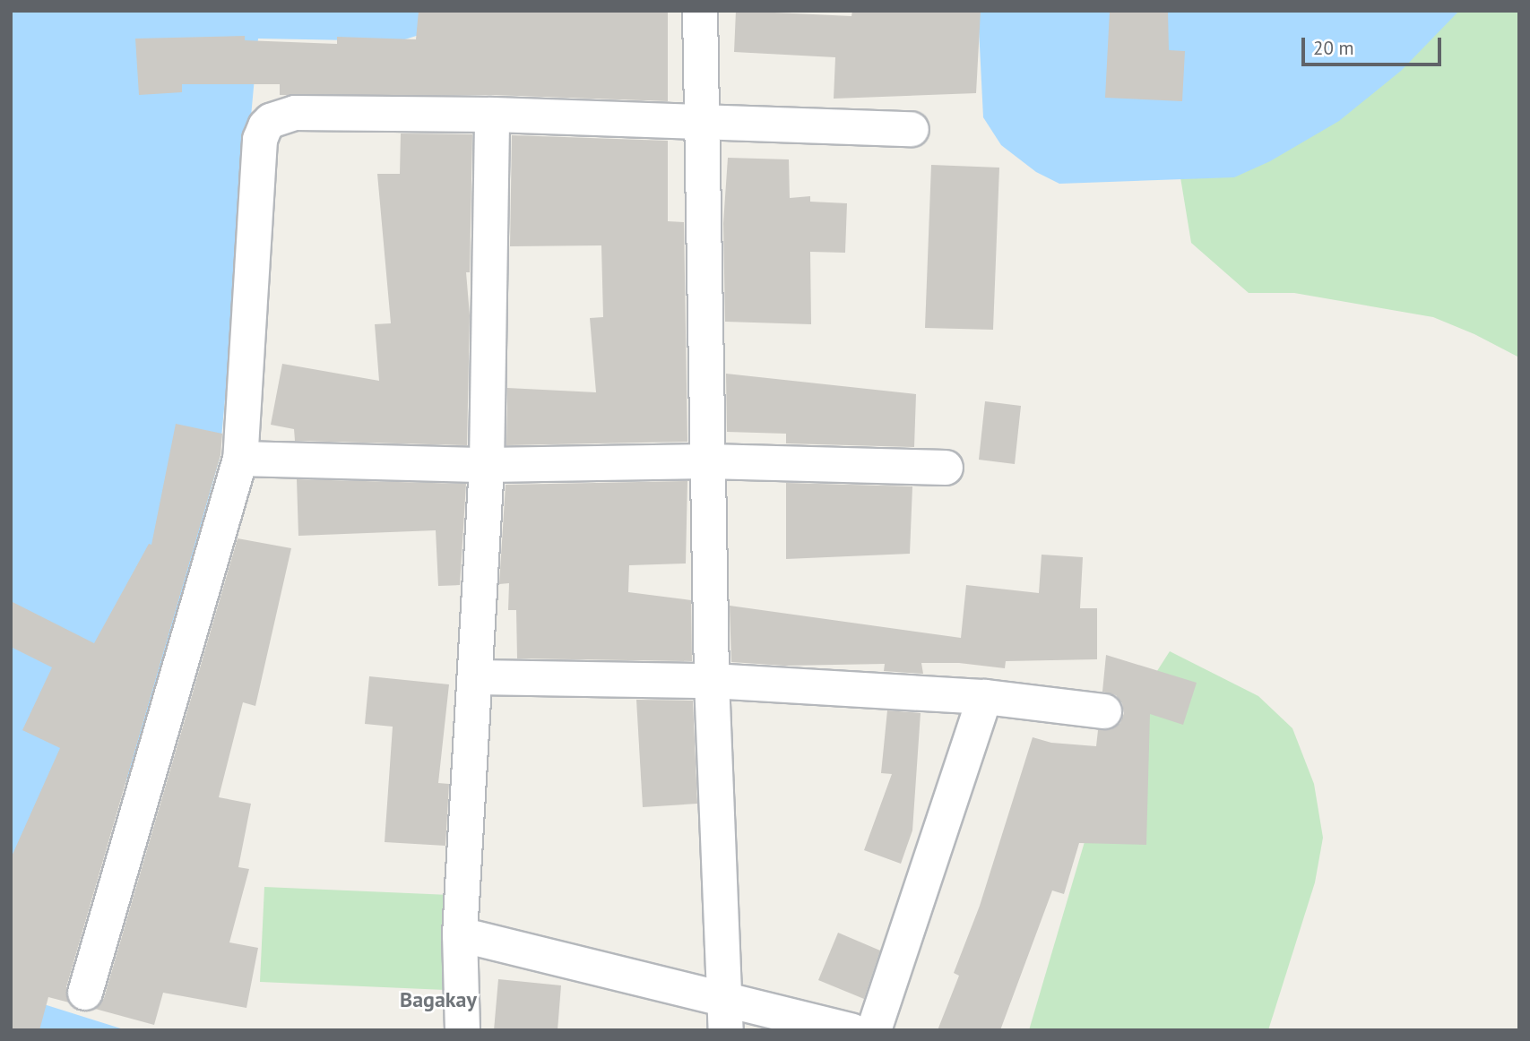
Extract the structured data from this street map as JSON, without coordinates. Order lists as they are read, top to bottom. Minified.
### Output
{"districts":["Bagakay"],"scale_bar":"20 m"}
